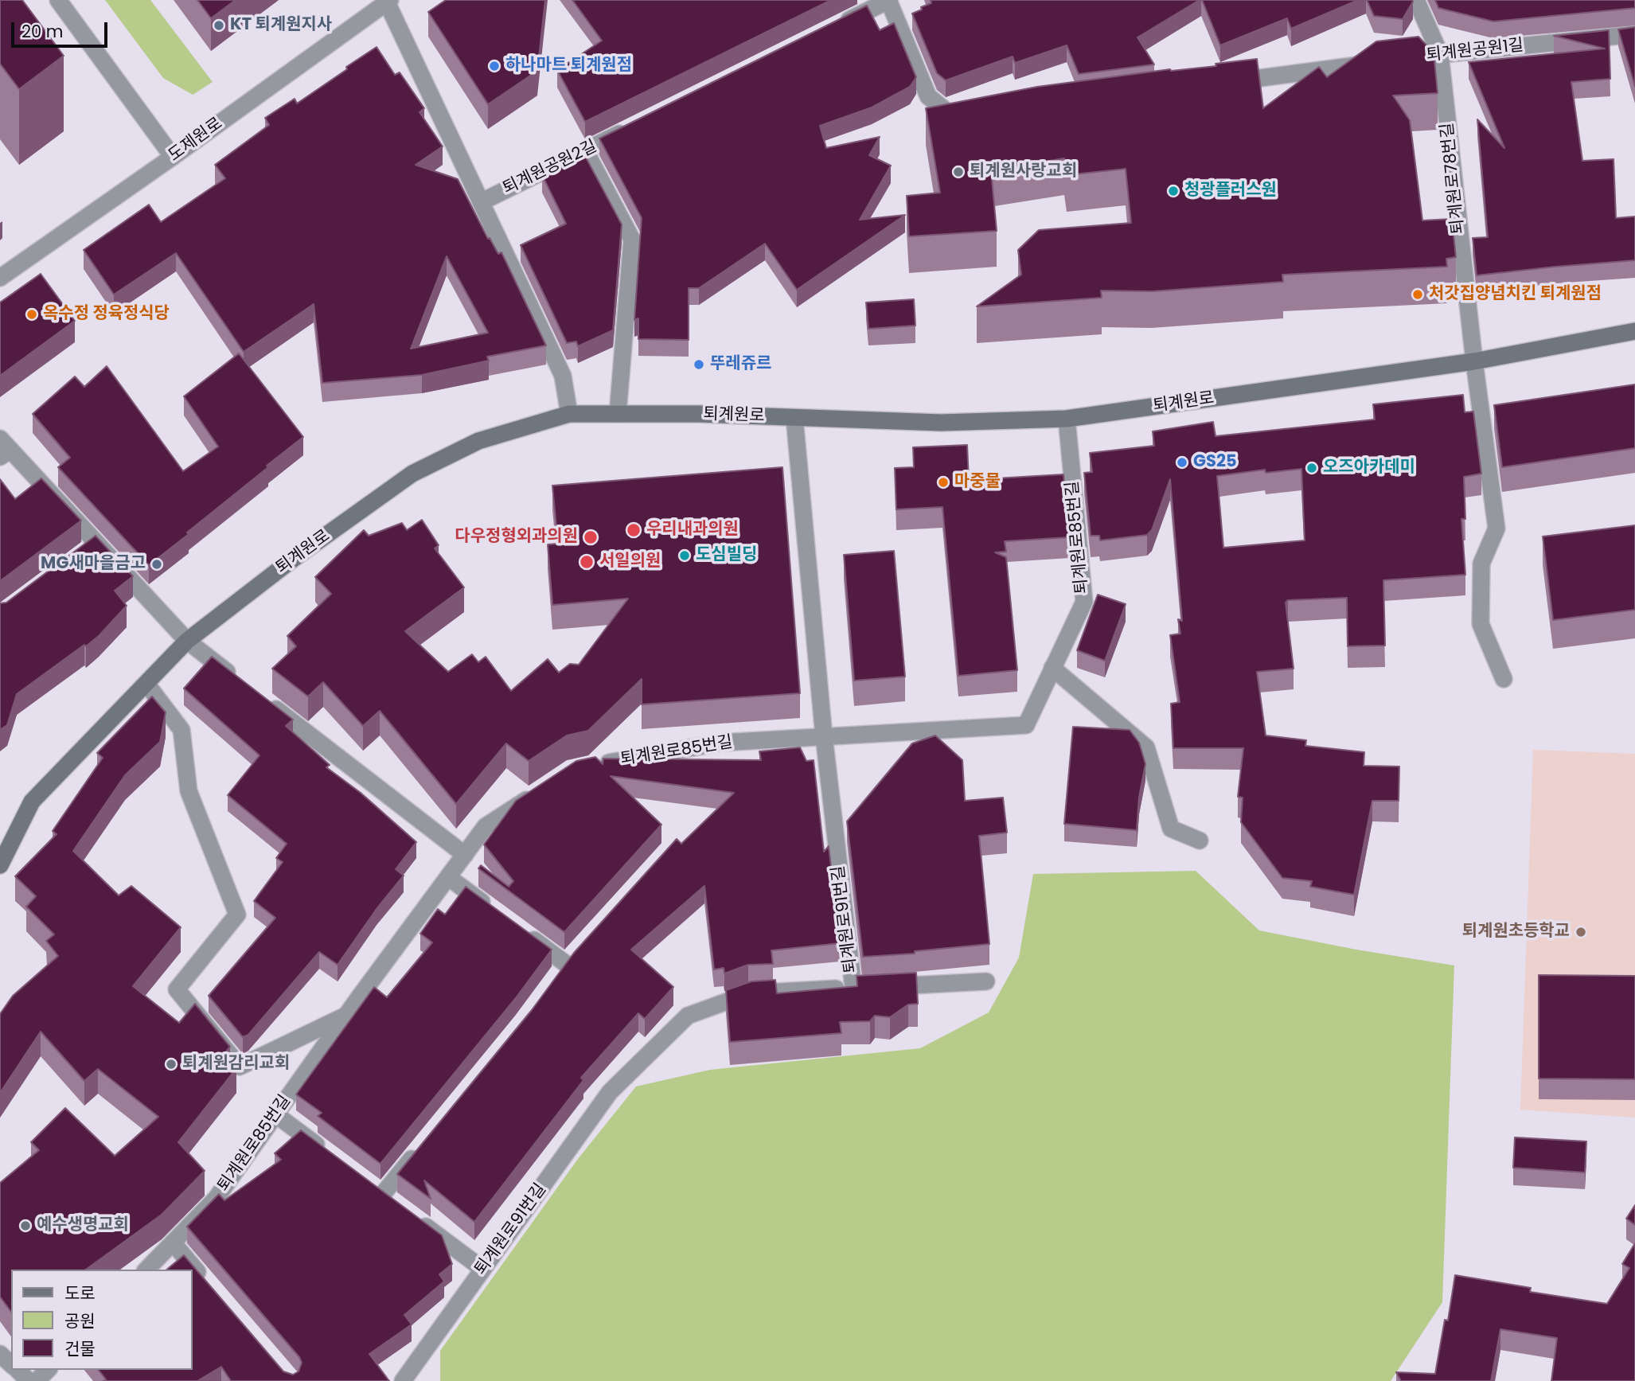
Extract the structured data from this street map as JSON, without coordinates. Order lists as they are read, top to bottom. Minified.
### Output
{"streets":{"street":["퇴계원공원1길","도제원로","퇴계원공원2길","퇴계원로78번길","퇴계원로","퇴계원로85번길","퇴계원로91번길"]},"crossings":[["퇴계원공원1길","퇴계원로78번길"],["퇴계원로78번길","퇴계원로"],["퇴계원로","퇴계원로85번길"],["퇴계원로","퇴계원로91번길"],["퇴계원로85번길","퇴계원로91번길"]],"places":["KT 퇴계원지사","하나마트 퇴계원점","퇴계원사랑교회","청광플러스원","처갓집양념치킨 퇴계원점","옥수정 정육정식당","뚜레쥬르","GS25","오즈아카데미","마중물","우리내과의원","다우정형외과의원","도심빌딩","서일의원","MG새마을금고","퇴계원초등학교","퇴계원감리교회","예수생명교회"],"legend":["도로","공원","건물"],"scale_bar":"20 m"}
